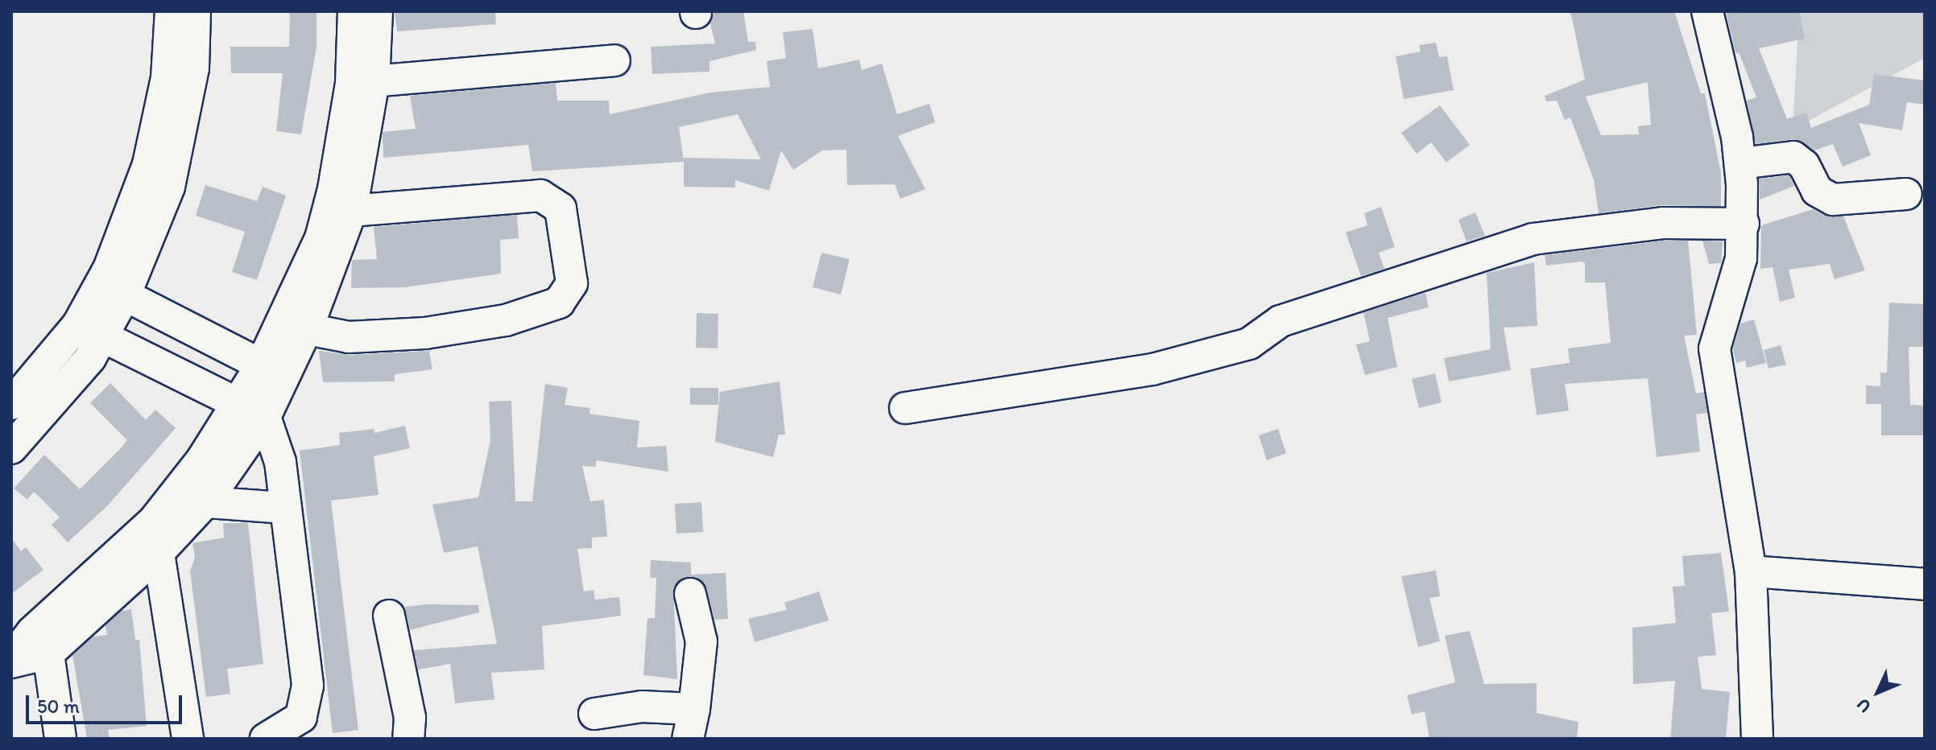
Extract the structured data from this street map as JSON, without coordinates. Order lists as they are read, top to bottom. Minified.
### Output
{"scale_bar":"50 m","north":"bottom left"}
